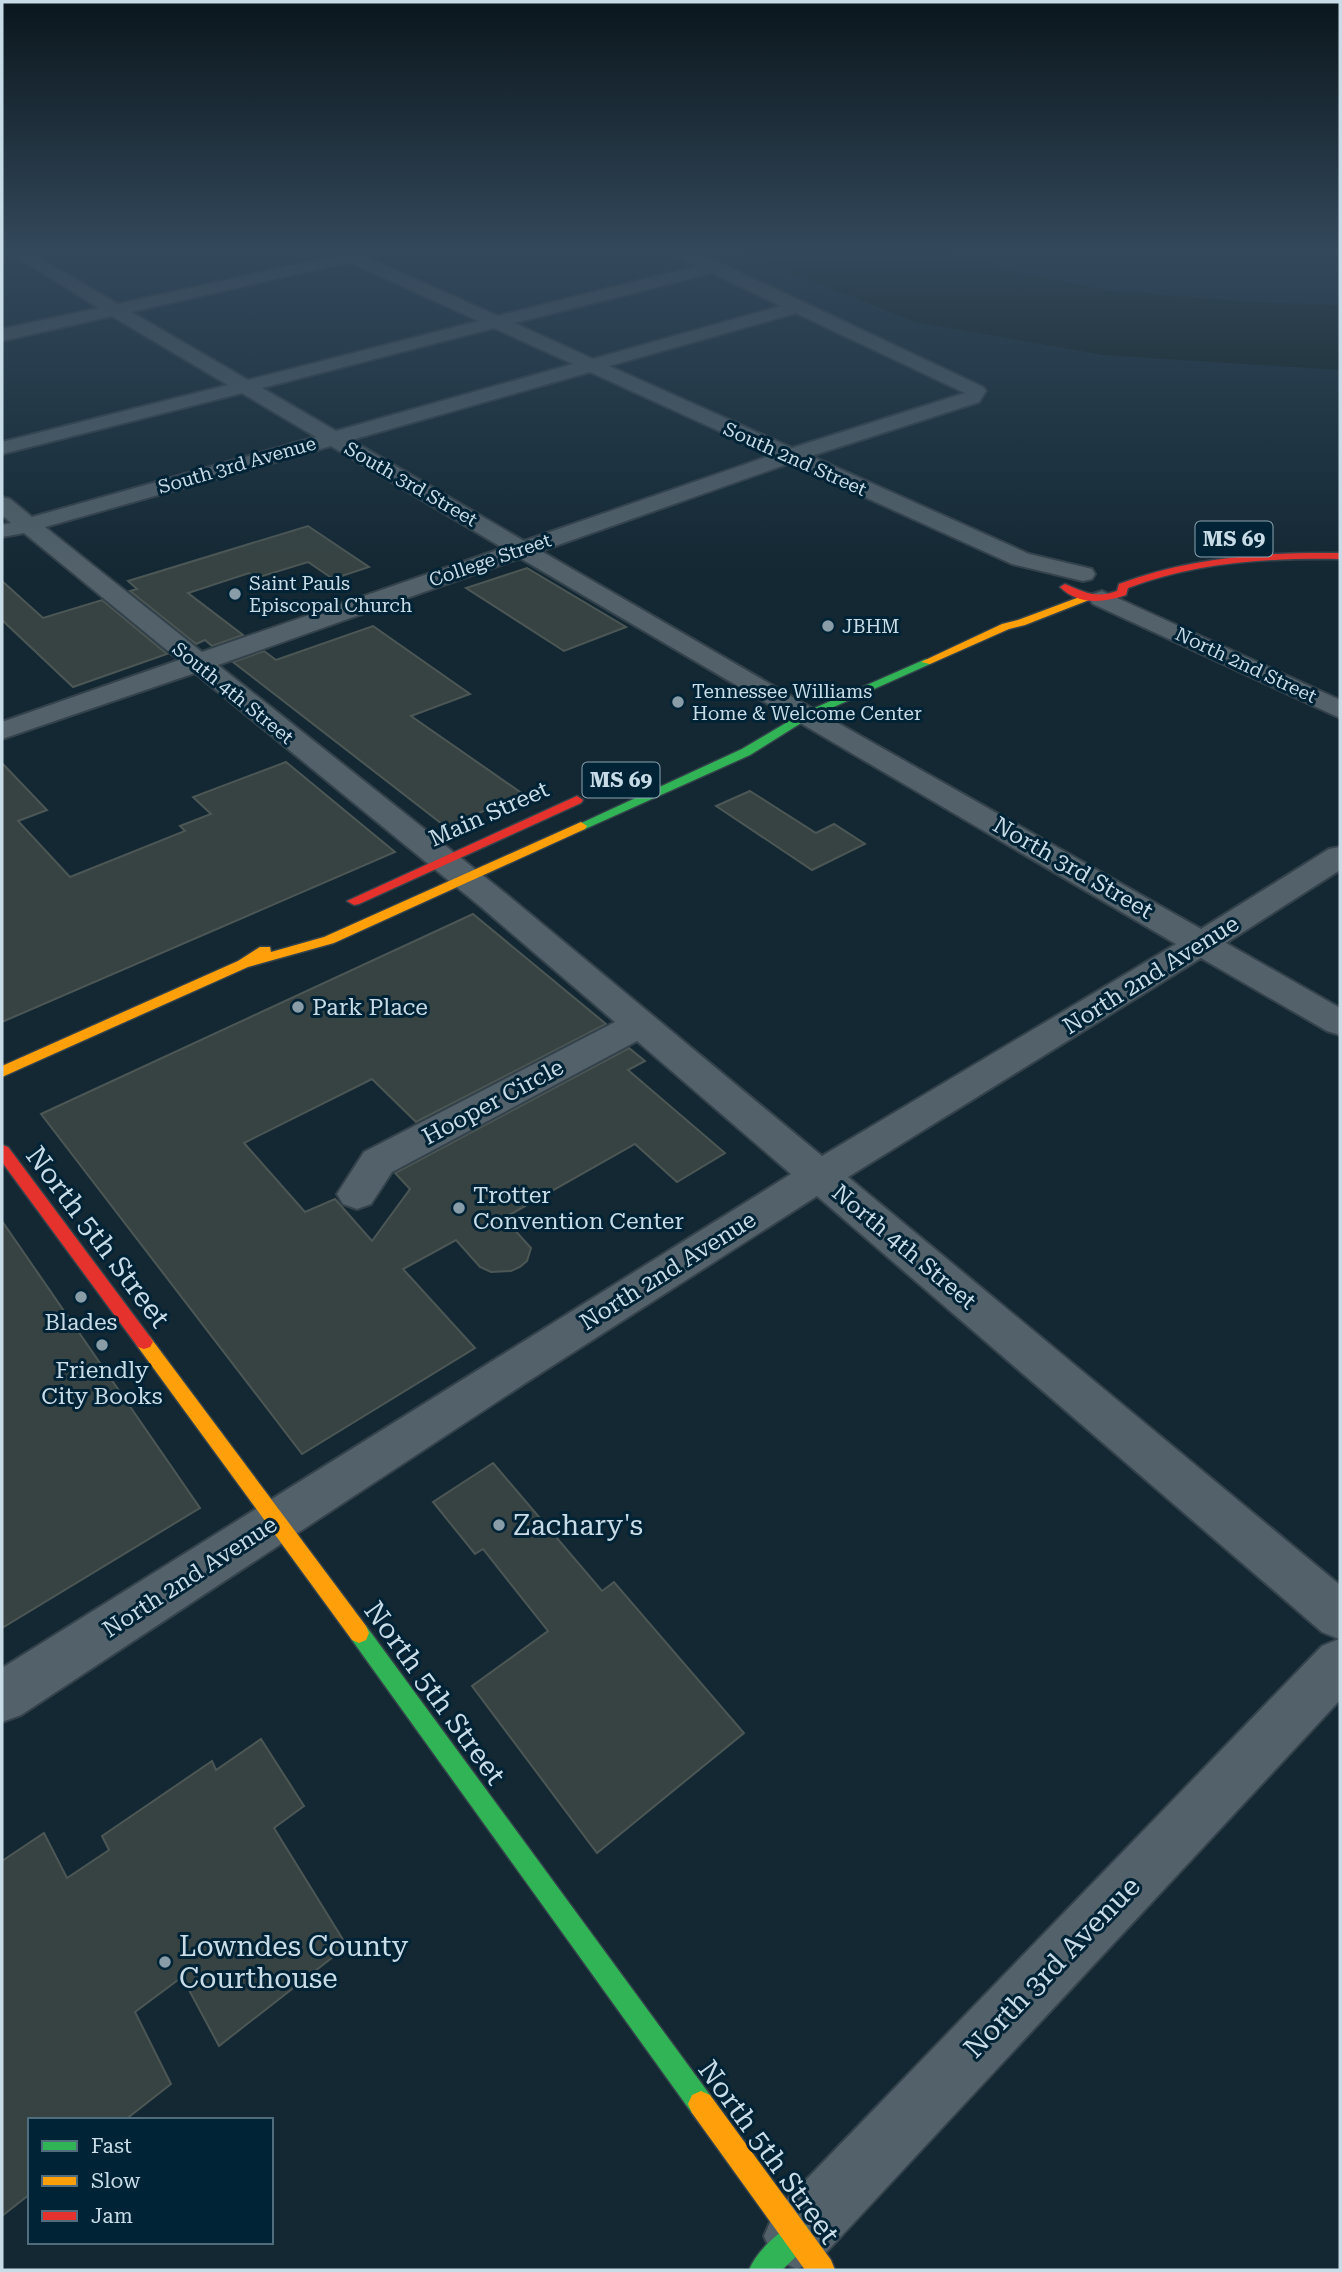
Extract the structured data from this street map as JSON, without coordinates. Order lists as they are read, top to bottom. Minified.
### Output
{"streets":{"main road":["MS 69","Main Street","North 5th Street"],"street":["South 2nd Street","South 3rd Avenue","South 3rd Street","College Street","North 2nd Street","South 4th Street","North 3rd Street","North 2nd Avenue","Hooper Circle","North 4th Street","North 3rd Avenue"]},"crossings":[["South 2nd Street","South 3rd Avenue"],["South 2nd Street","College Street"],["South 2nd Street","North 2nd Street"],["South 2nd Street","Main Street"],["South 3rd Avenue","South 3rd Street"],["South 3rd Avenue","South 4th Street"],["South 3rd Street","College Street"],["South 3rd Street","Main Street"],["South 3rd Street","North 3rd Street"],["College Street","South 4th Street"],["North 2nd Street","Main Street"],["South 4th Street","Main Street"],["South 4th Street","North 4th Street"],["Main Street","North 3rd Street"],["Main Street","North 4th Street"],["North 3rd Street","North 2nd Avenue"],["North 2nd Avenue","North 5th Street"],["North 2nd Avenue","North 4th Street"],["Hooper Circle","North 4th Street"],["North 5th Street","North 3rd Avenue"]],"places":["Saint Pauls Episcopal Church","JBHM","Tennessee Williams Home & Welcome Center","Park Place","Trotter Convention Center","Blades","Friendly City Books","Zachary's","Lowndes County Courthouse"],"legend":["Fast","Slow","Jam"]}
